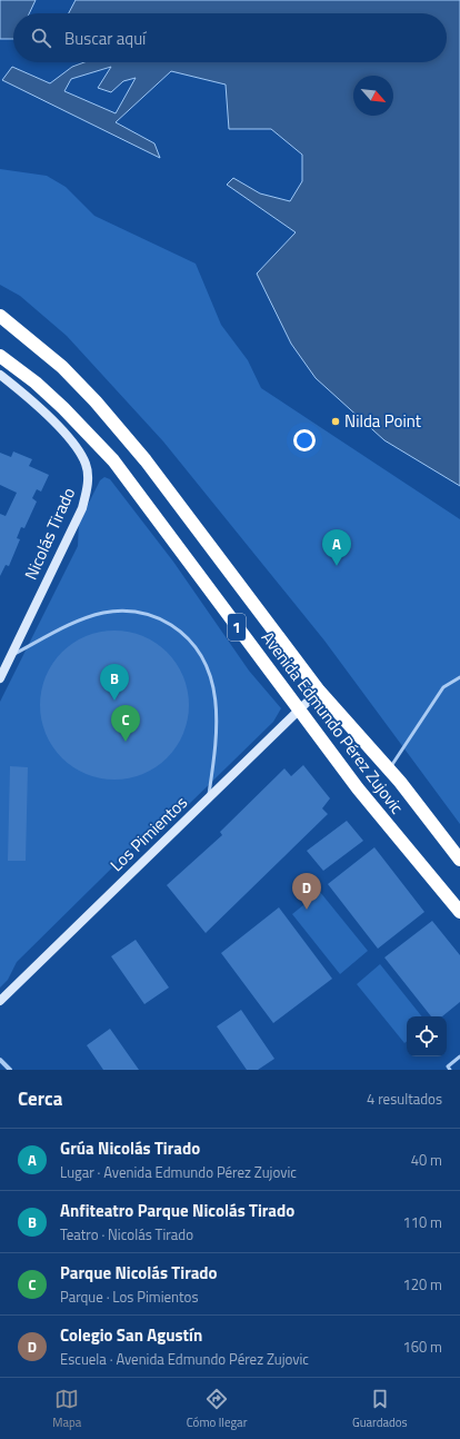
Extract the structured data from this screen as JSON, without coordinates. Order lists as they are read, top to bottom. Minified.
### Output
{"streets":{"highway":["1","Avenida Edmundo Pérez Zujovic"],"main road":["Nicolás Tirado","Los Pimientos"]},"crossings":[["Avenida Edmundo Pérez Zujovic","Los Pimientos"]],"places":["Nilda Point"],"north":"bottom right","page":{"search":"Buscar aquí","pins":["A","B","C","D"],"heading":["Cerca","4 resultados"],"list":[{"mark":"A","name":"Grúa Nicolás Tirado","note":"Lugar · Avenida Edmundo Pérez Zujovic","value":"40 m"},{"mark":"B","name":"Anfiteatro Parque Nicolás Tirado","note":"Teatro · Nicolás Tirado","value":"110 m"},{"mark":"C","name":"Parque Nicolás Tirado","note":"Parque · Los Pimientos","value":"120 m"},{"mark":"D","name":"Colegio San Agustín","note":"Escuela · Avenida Edmundo Pérez Zujovic","value":"160 m"}],"nav":["Mapa","Cómo llegar","Guardados"]}}
